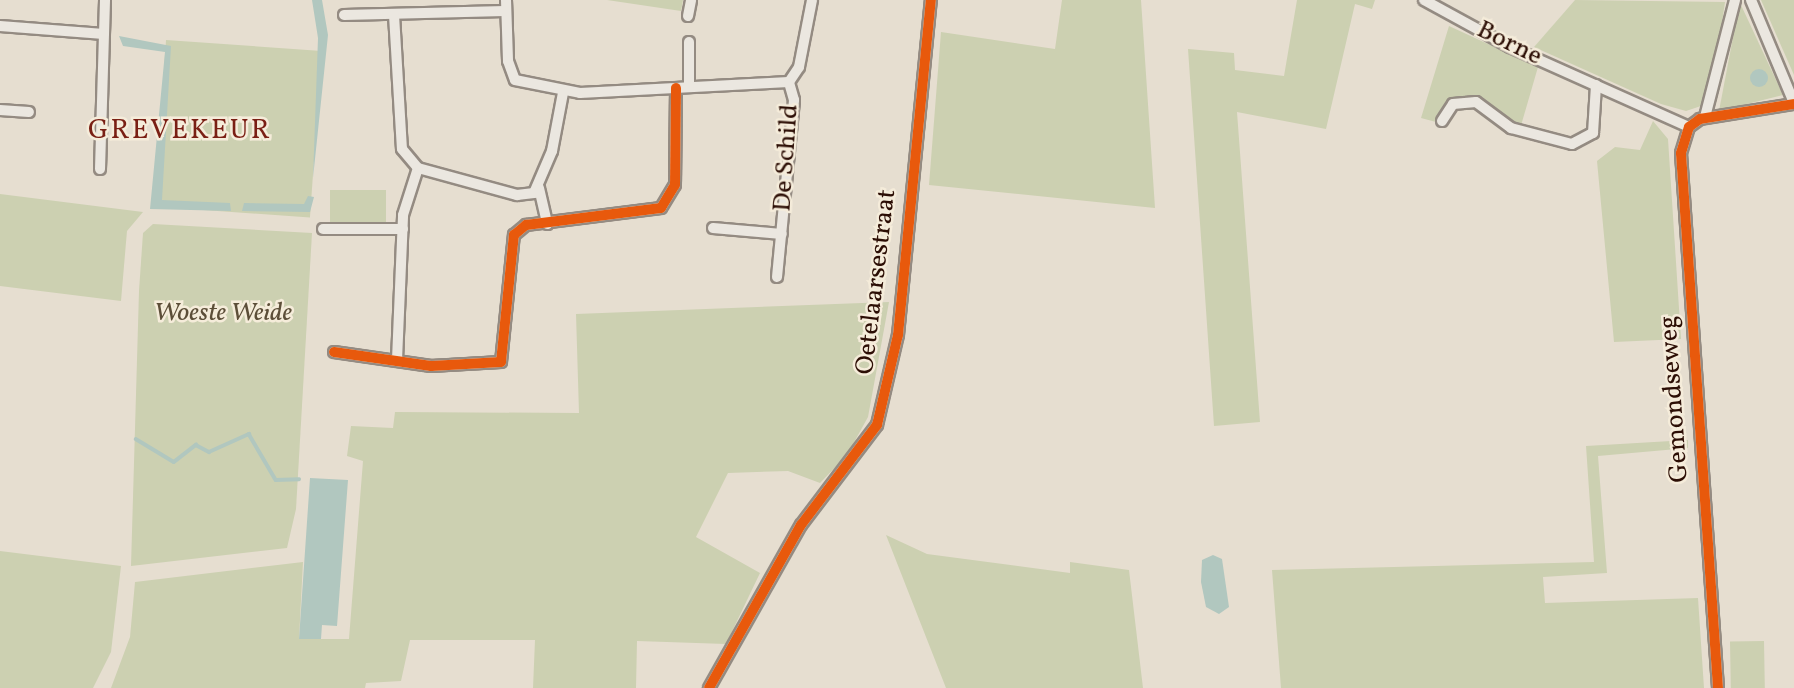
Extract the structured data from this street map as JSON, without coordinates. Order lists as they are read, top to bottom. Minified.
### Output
{"streets":{"street":["Borne","De Schild","Oetelaarsestraat","Gemondseweg"]},"crossings":[["Borne","Gemondseweg"]],"districts":["GREVEKEUR"],"parks":["Woeste Weide"]}
